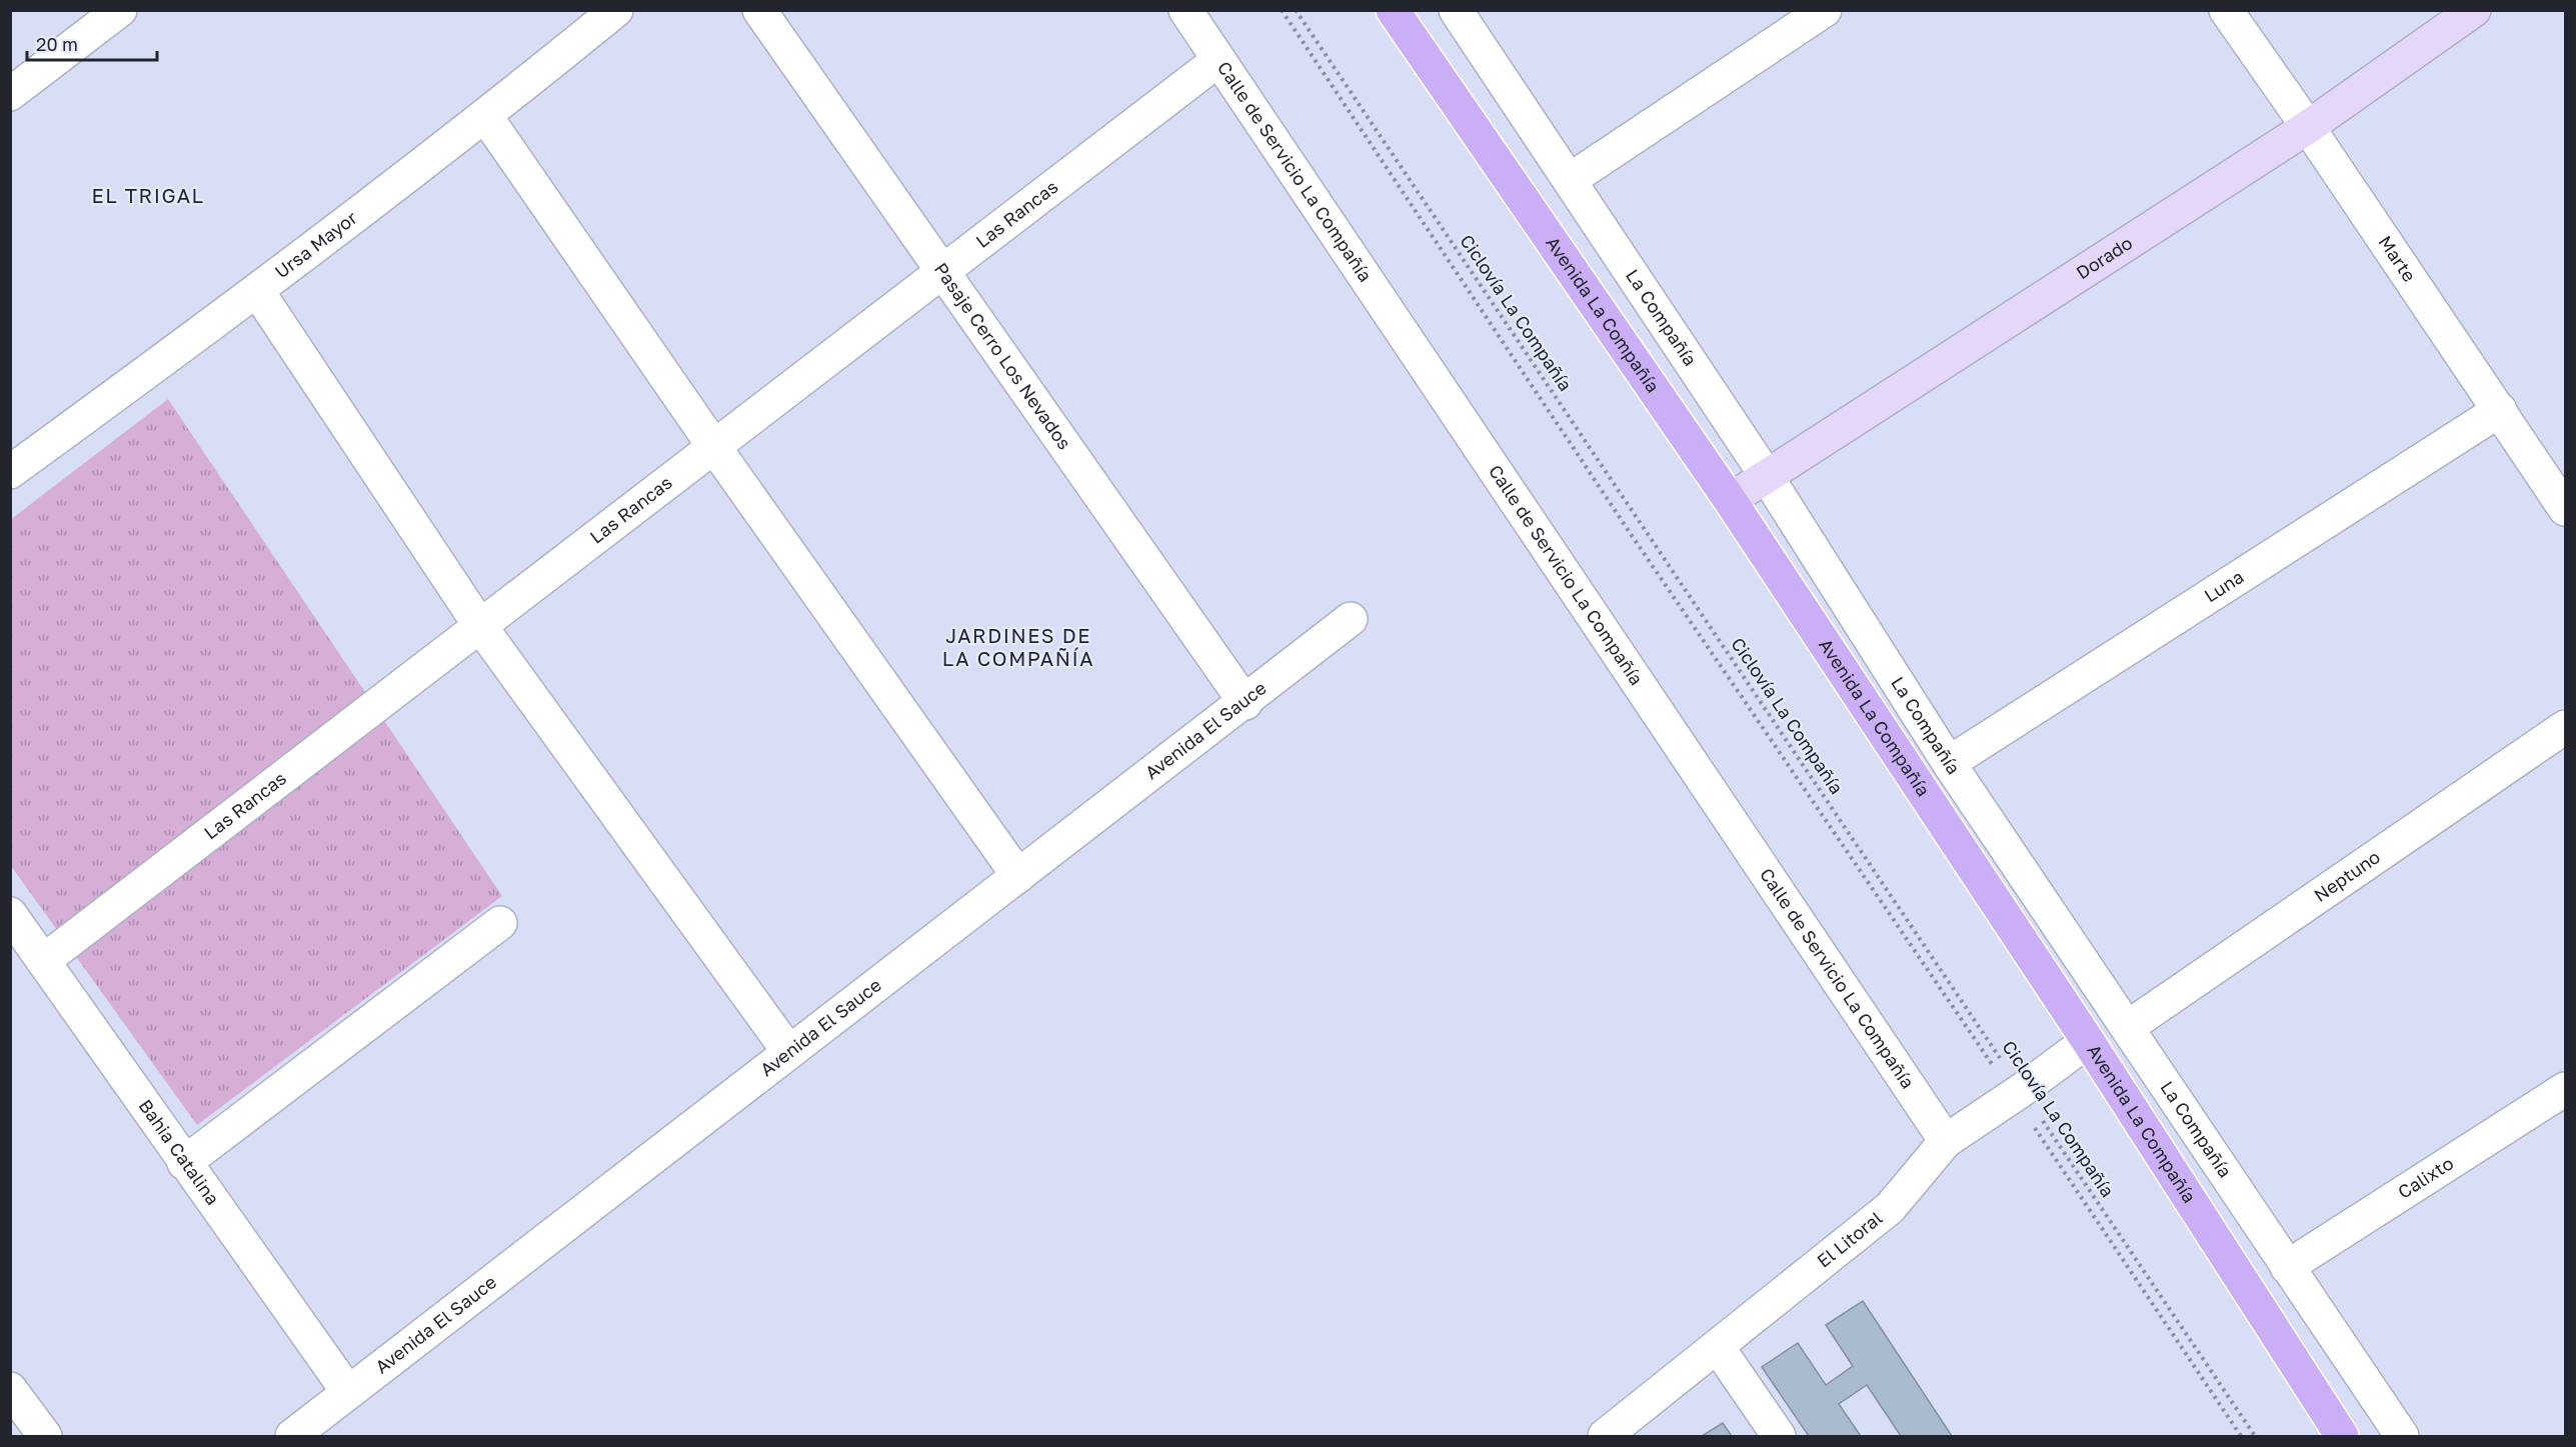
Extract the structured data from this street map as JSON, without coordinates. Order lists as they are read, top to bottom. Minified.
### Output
{"streets":{"main road":["Avenida La Compañía"],"street":["Calle de Servicio La Compañía","Las Rancas","Ursa Mayor","Dorado","Marte","La Compañía","Pasaje Cerro Los Nevados","Luna","Avenida El Sauce","Neptuno","Bahia Catalina","Calixto","El Litoral"],"path":["Ciclovía La Compañía"]},"crossings":[["Calle de Servicio La Compañía","Las Rancas"],["Calle de Servicio La Compañía","El Litoral"],["Las Rancas","Pasaje Cerro Los Nevados"],["Las Rancas","Bahia Catalina"],["Dorado","Marte"],["Dorado","Avenida La Compañía"],["Dorado","La Compañía"],["Marte","Luna"],["Ciclovía La Compañía","El Litoral"],["Avenida La Compañía","El Litoral"],["La Compañía","Luna"],["La Compañía","Neptuno"],["La Compañía","Calixto"],["Pasaje Cerro Los Nevados","Avenida El Sauce"],["Avenida El Sauce","Bahia Catalina"]],"districts":["EL TRIGAL","JARDINES DE LA COMPAÑÍA"],"scale_bar":"20 m"}
